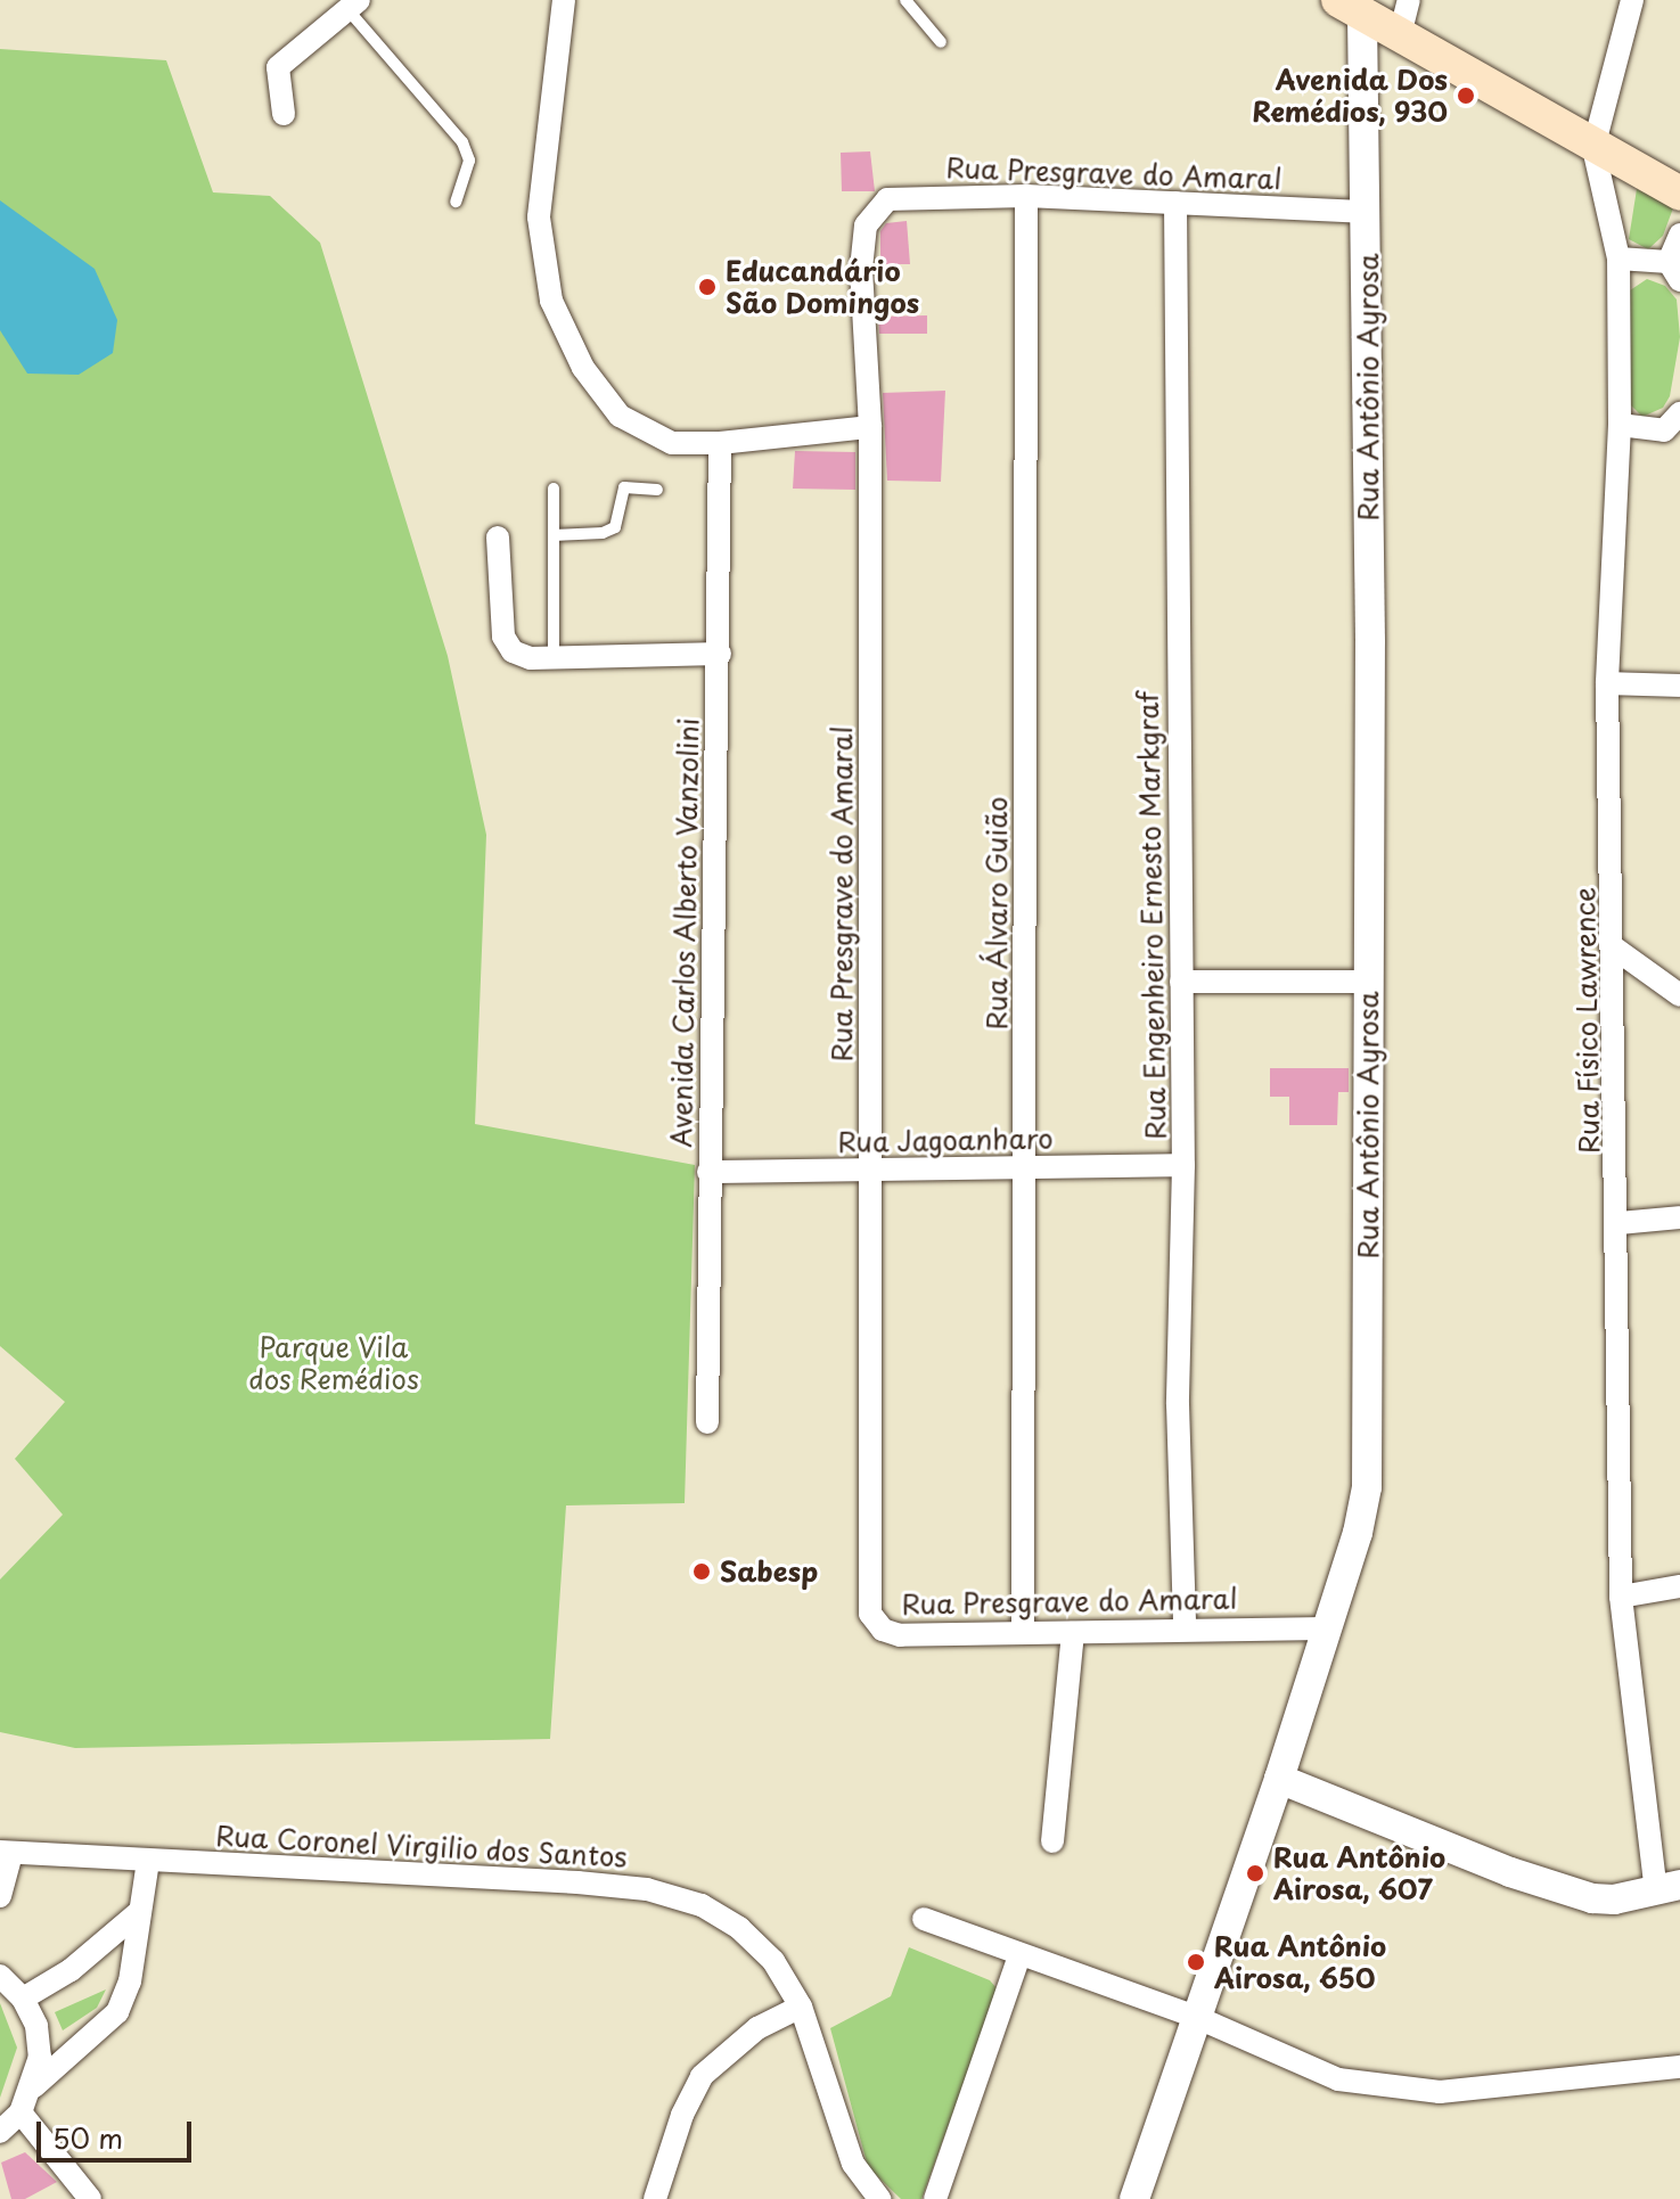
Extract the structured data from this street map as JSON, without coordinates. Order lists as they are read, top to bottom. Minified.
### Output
{"streets":{"street":["Rua Presgrave do Amaral","Rua Antônio Ayrosa","Rua Álvaro Guião","Rua Engenheiro Ernesto Markgraf","Avenida Carlos Alberto Vanzolini","Rua Físico Lawrence","Rua Jagoanharo","Rua Coronel Virgilio dos Santos"]},"crossings":[["Rua Presgrave do Amaral","Rua Antônio Ayrosa"],["Rua Presgrave do Amaral","Rua Álvaro Guião"],["Rua Presgrave do Amaral","Rua Engenheiro Ernesto Markgraf"],["Rua Presgrave do Amaral","Rua Jagoanharo"],["Rua Álvaro Guião","Rua Jagoanharo"],["Rua Engenheiro Ernesto Markgraf","Rua Jagoanharo"],["Avenida Carlos Alberto Vanzolini","Rua Jagoanharo"]],"parks":["Parque Vila dos Remédios"],"places":["Avenida Dos Remédios, 930","Educandário São Domingos","Sabesp","Rua Antônio Airosa, 607","Rua Antônio Airosa, 650"],"scale_bar":"50 m"}
